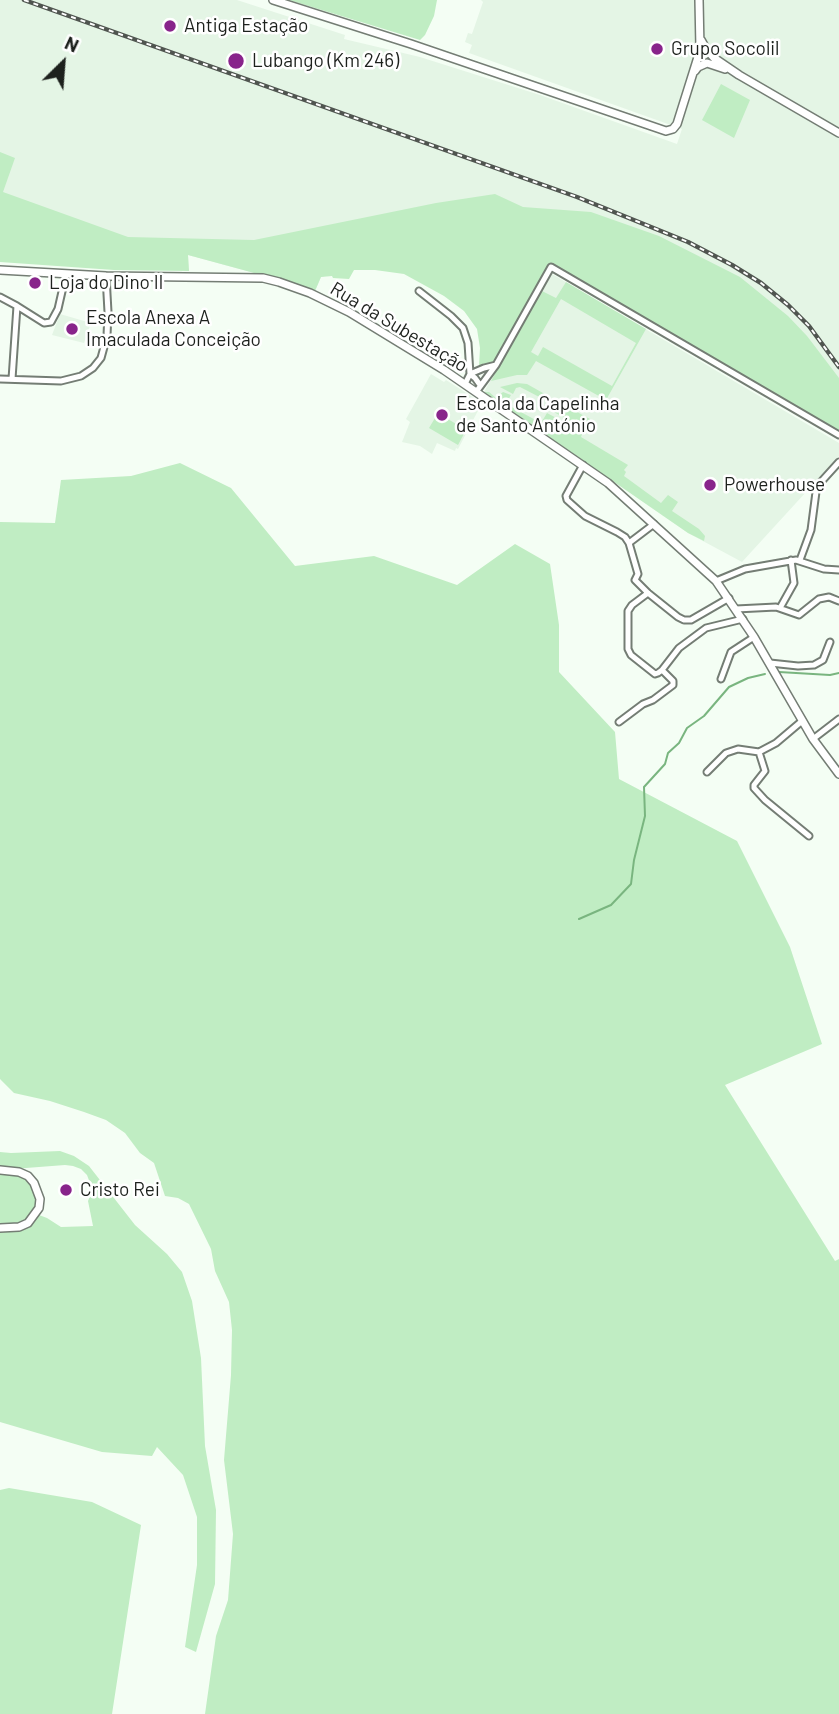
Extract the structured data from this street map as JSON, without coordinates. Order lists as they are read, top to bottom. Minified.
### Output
{"streets":{"street":["Rua da Subestação"]},"places":["Antiga Estação","Grupo Socolil","Lubango (Km 246)","Loja do Dino II","Escola Anexa A Imaculada Conceição","Escola da Capelinha de Santo António","Powerhouse","Cristo Rei"],"north":"top right"}
